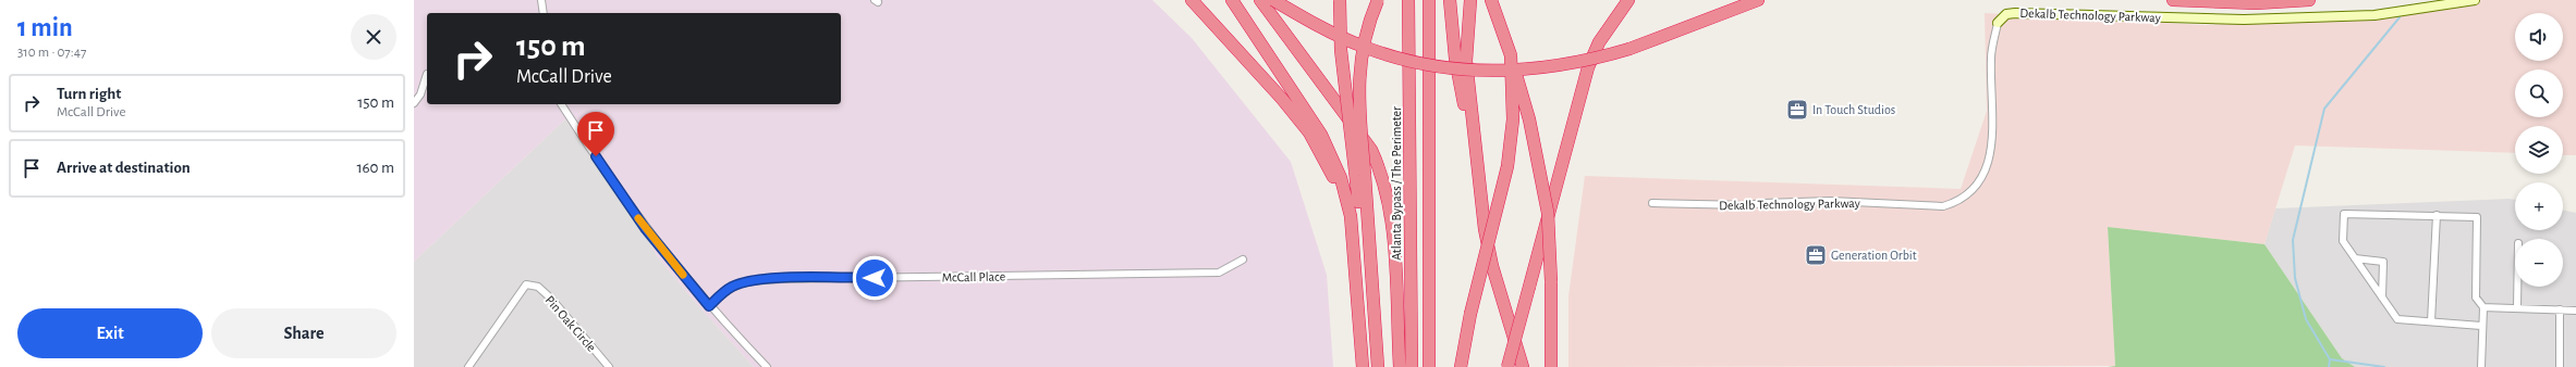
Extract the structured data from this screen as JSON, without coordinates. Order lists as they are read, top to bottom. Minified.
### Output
{"streets":{"highway":["Atlanta Bypass / The Perimeter"],"street":["Dekalb Technology Parkway","McCall Place","Pin Oak Circle"]},"places":{"office":["In Touch Studios","Generation Orbit"]},"page":{"heading":["1 min","310 m · 07:47"],"map_buttons":["+","−"],"turn":["150 m","McCall Drive"],"list":[{"name":"Turn right","note":"McCall Drive","value":"150 m"},{"name":"Arrive at destination","value":"160 m"}],"buttons":["Exit","Share"]}}
